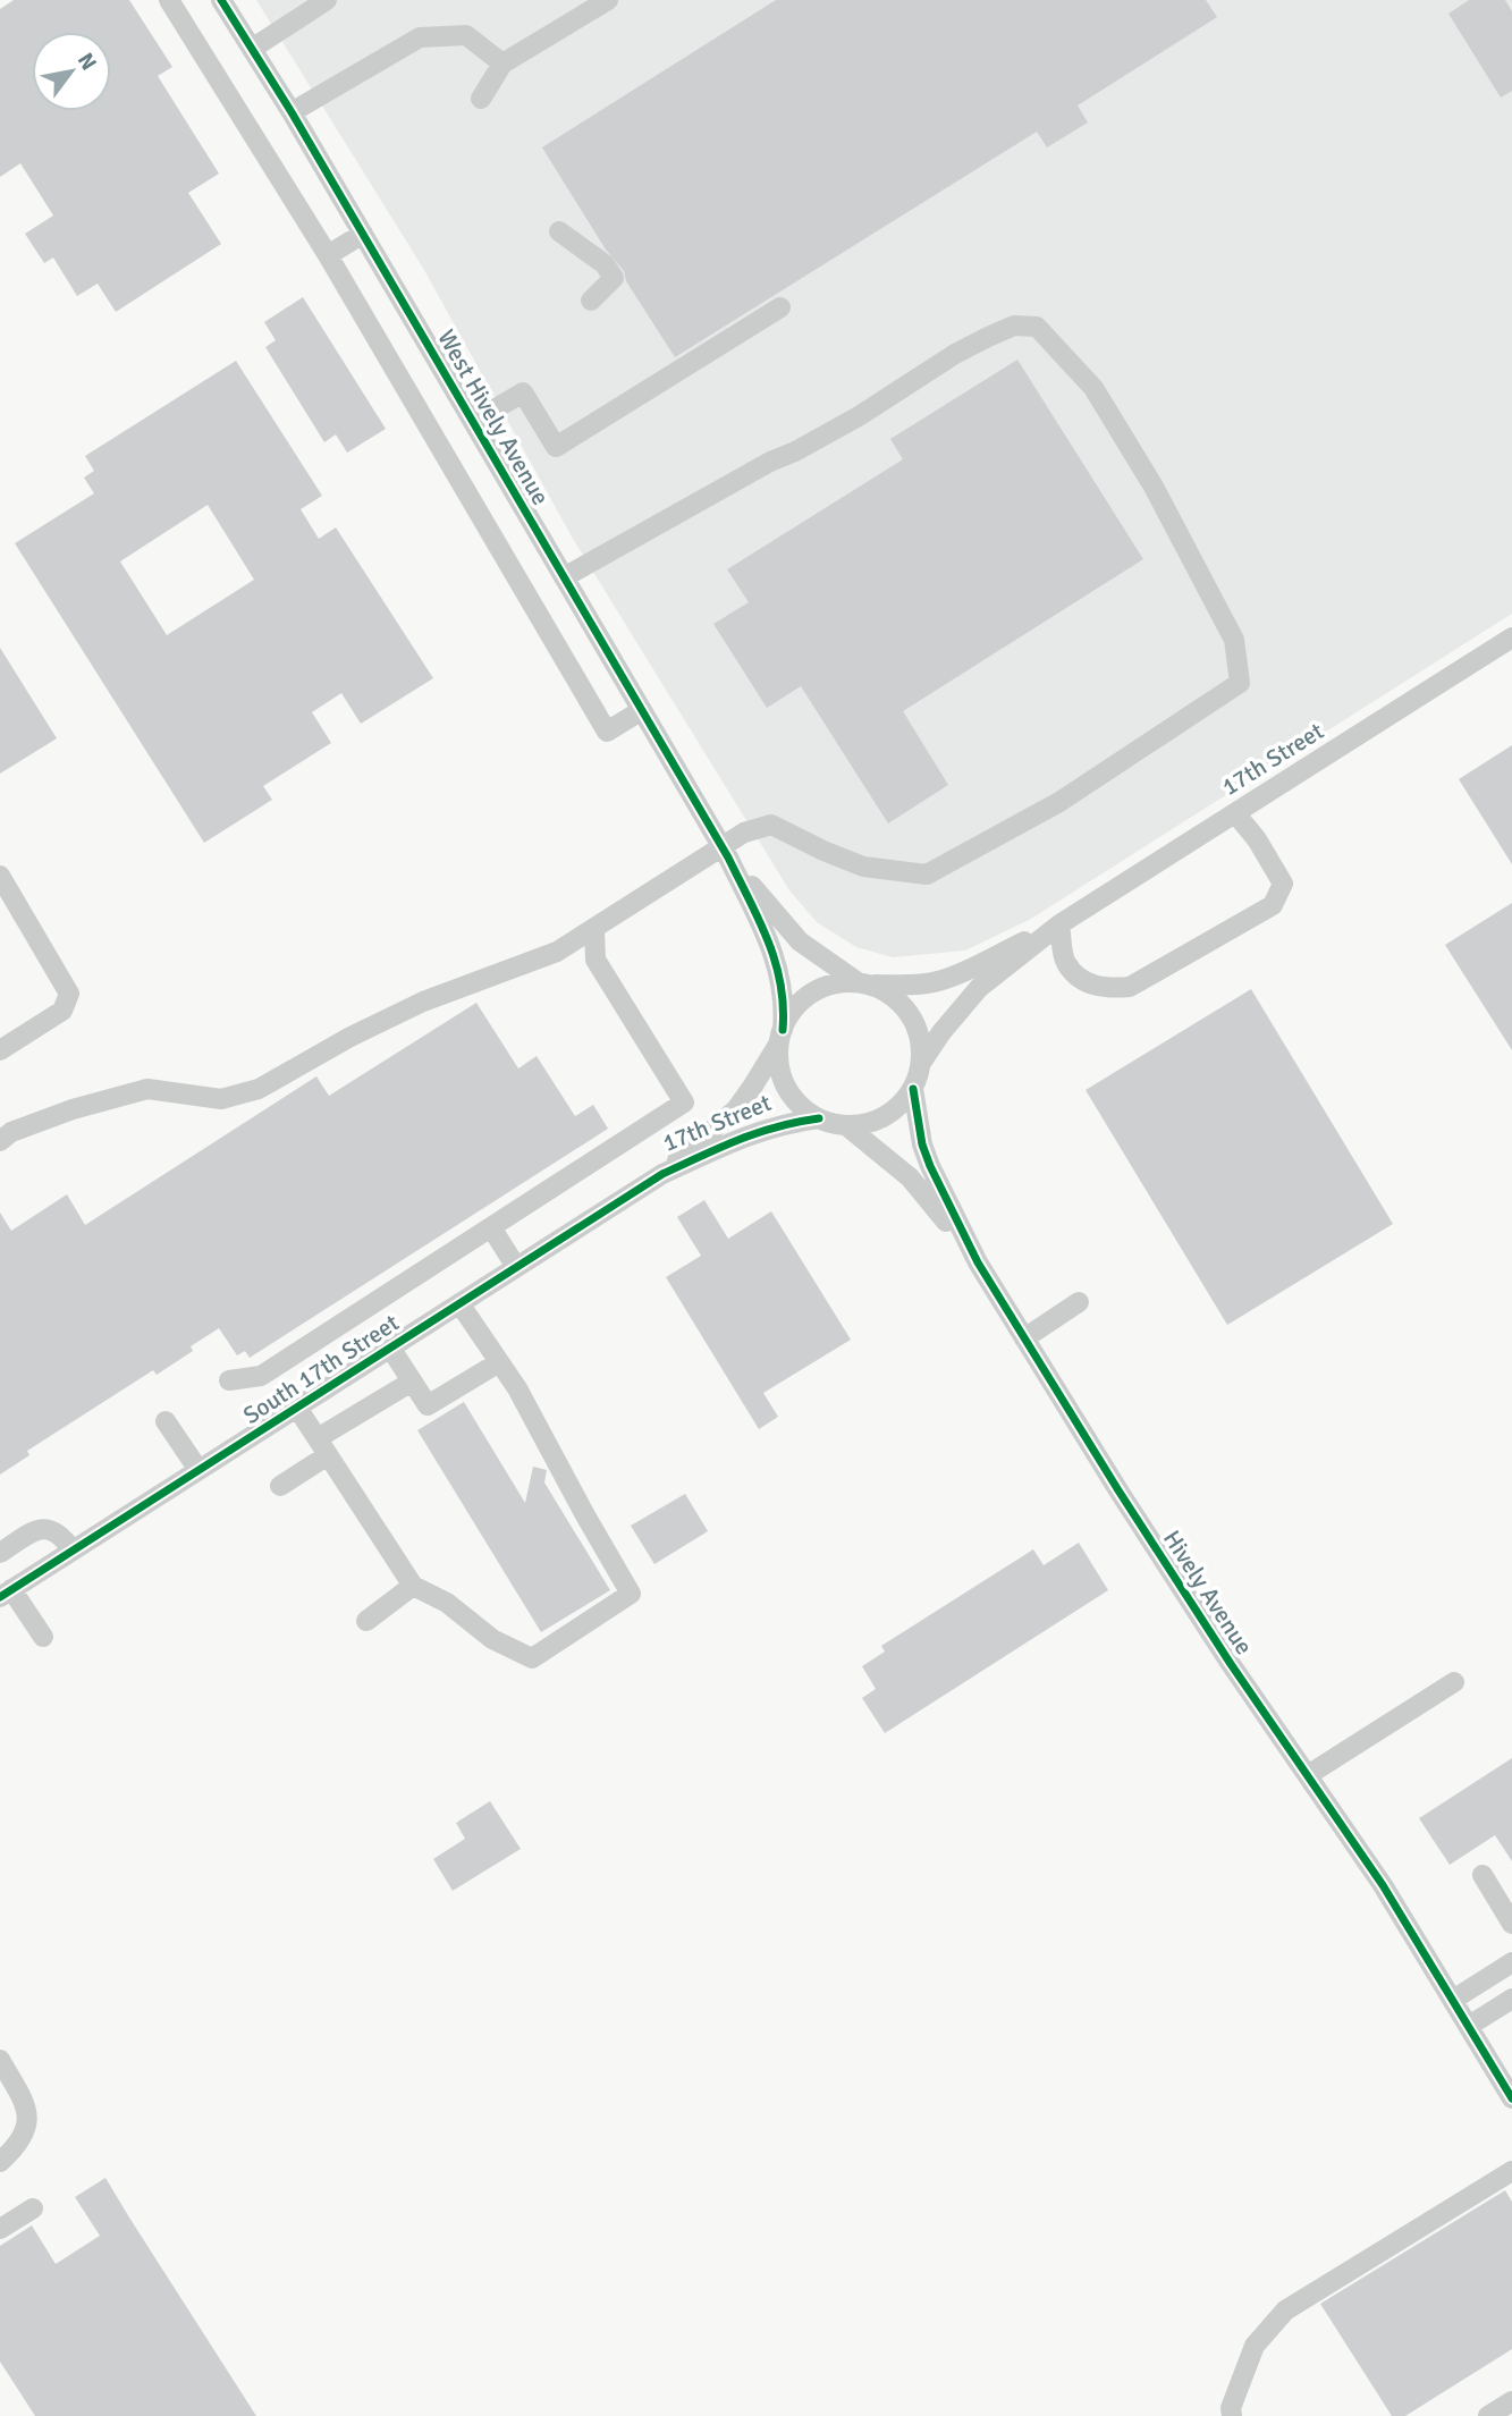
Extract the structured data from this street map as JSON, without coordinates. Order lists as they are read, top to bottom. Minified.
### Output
{"streets":{"street":["West Hively Avenue","17th Street","South 17th Street","Hively Avenue"]},"crossings":[["17th Street","South 17th Street"],["17th Street","Hively Avenue"]],"north":"top right"}
